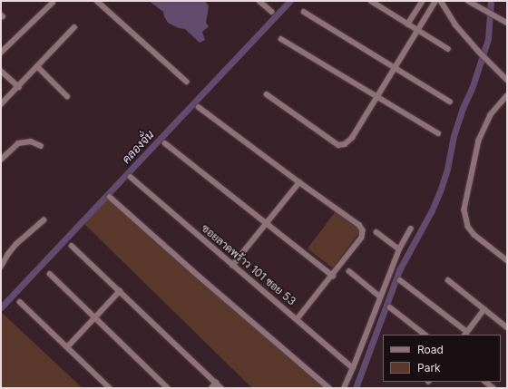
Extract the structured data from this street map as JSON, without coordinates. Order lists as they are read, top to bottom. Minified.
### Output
{"streets":{"street":["ซอยลาดพร้าว 101 ซอย 53"]},"water":["คลองจั่น"],"legend":["Road","Park"]}
